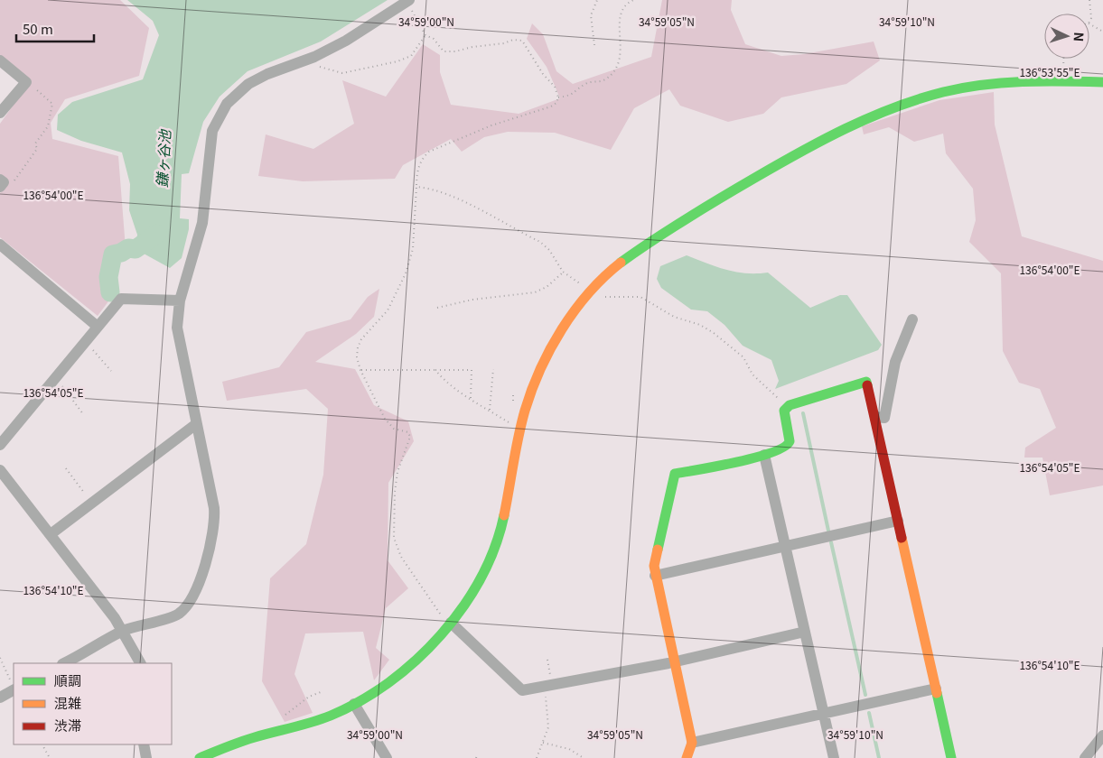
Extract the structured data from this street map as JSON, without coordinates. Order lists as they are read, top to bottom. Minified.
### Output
{"water":["鎌ヶ谷池"],"legend":["順調","混雑","渋滞"],"scale_bar":"50 m","north":"right","coordinates":["34°59'00\"N","34°59'05\"N","34°59'10\"N","136°53'55\"E","136°54'00\"E","136°54'05\"E","136°54'10\"E"]}
